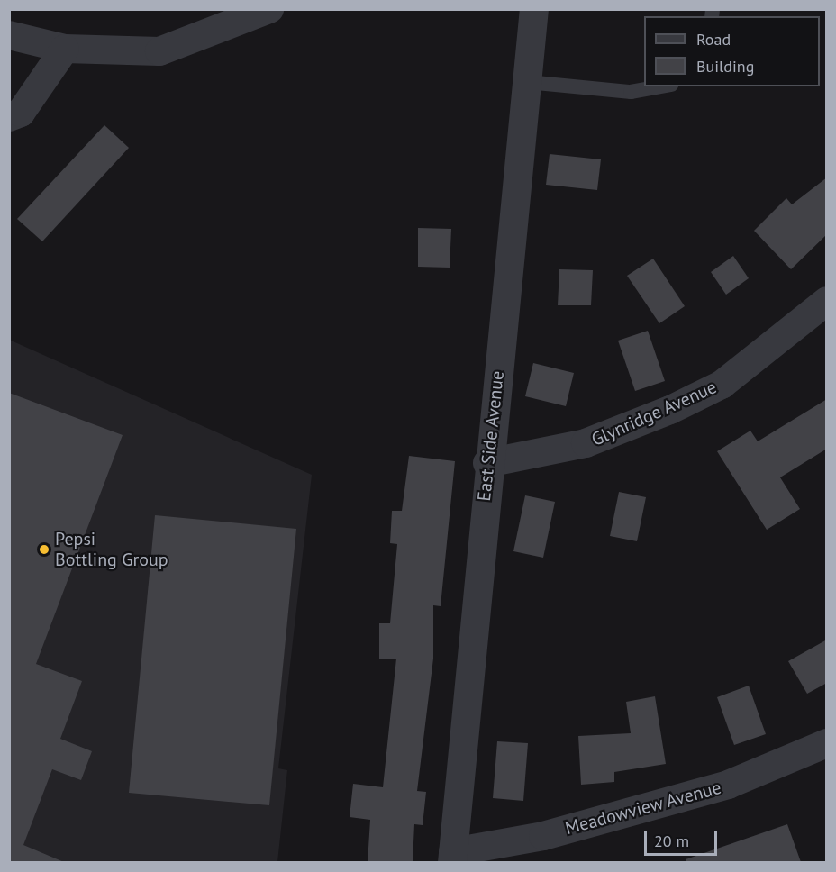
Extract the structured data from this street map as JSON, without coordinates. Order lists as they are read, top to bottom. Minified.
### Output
{"streets":{"street":["Glynridge Avenue","East Side Avenue","Meadowview Avenue"]},"crossings":[["Glynridge Avenue","East Side Avenue"],["East Side Avenue","Meadowview Avenue"]],"places":["Pepsi Bottling Group"],"legend":["Road","Building"],"scale_bar":"20 m"}
